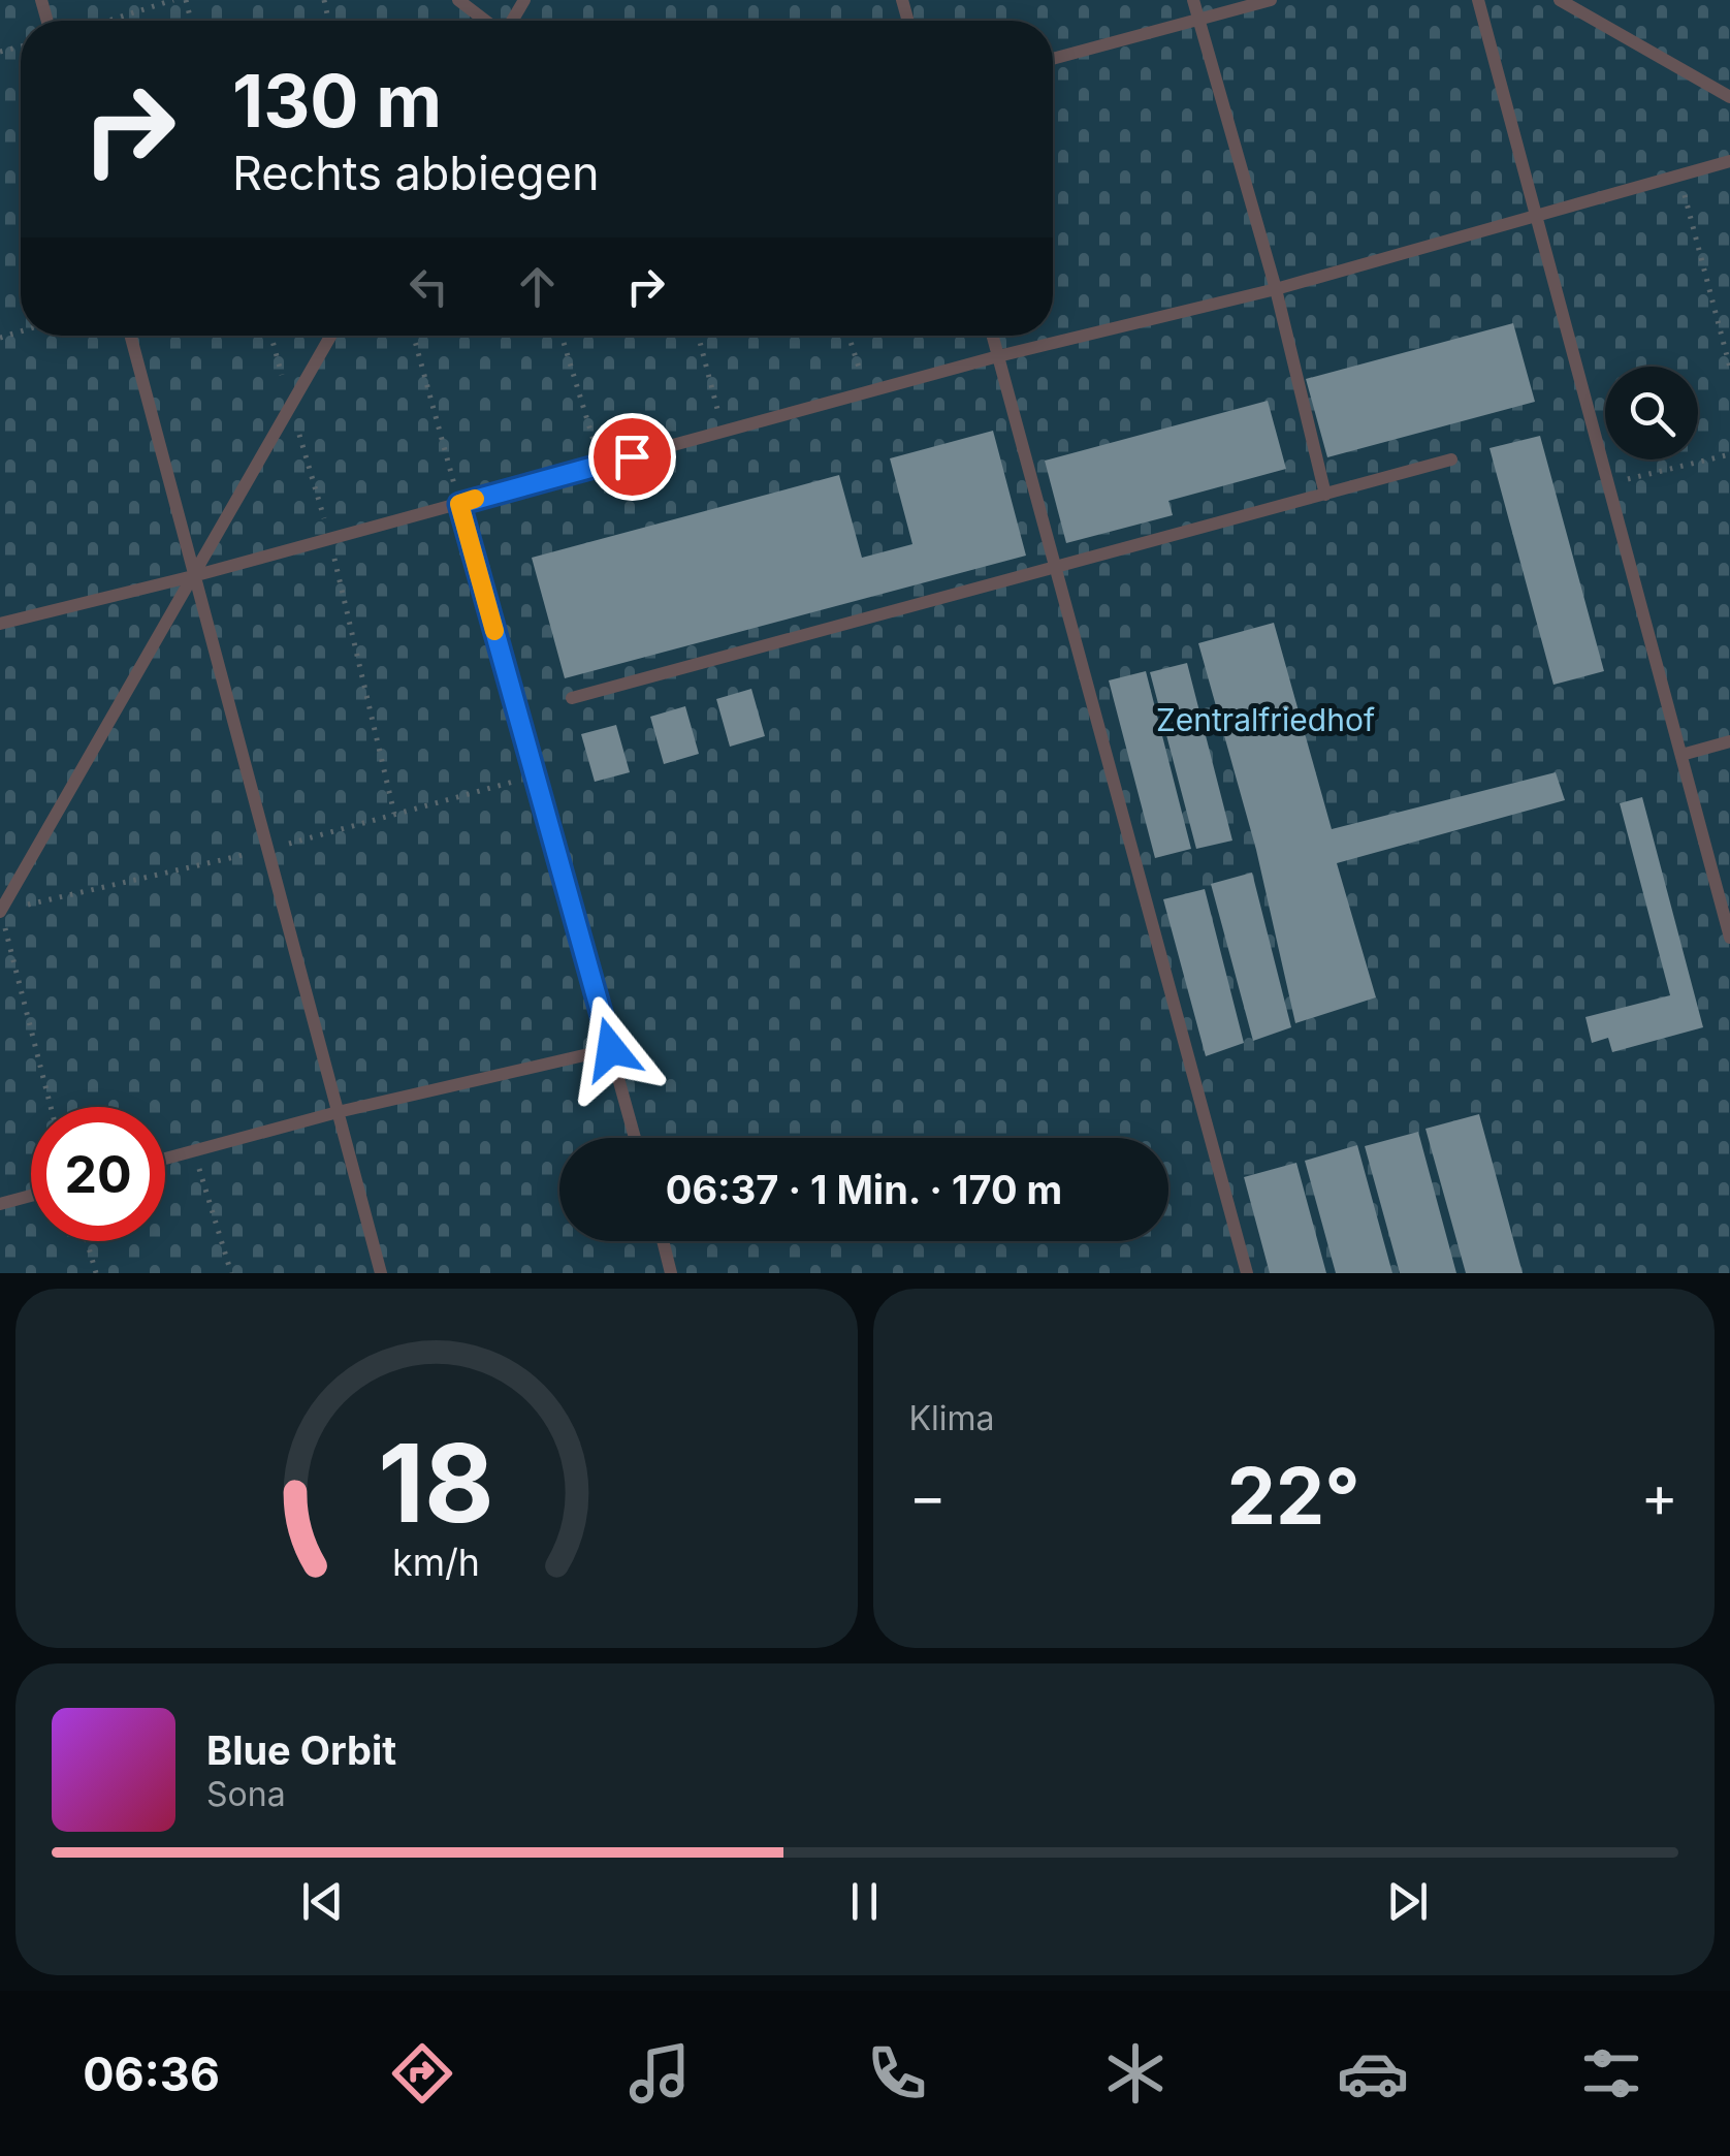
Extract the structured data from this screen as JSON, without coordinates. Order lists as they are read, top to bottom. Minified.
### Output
{"parks":["Zentralfriedhof"],"page":{"turn":["130 m","Rechts abbiegen"],"limit":"20","trip":"06:37 · 1 Min. · 170 m","tile":"Klima","heat":["−","22°","+"],"song":["Blue Orbit","Sona"],"tabs":"06:36","gauge":["18","km/h"]}}
